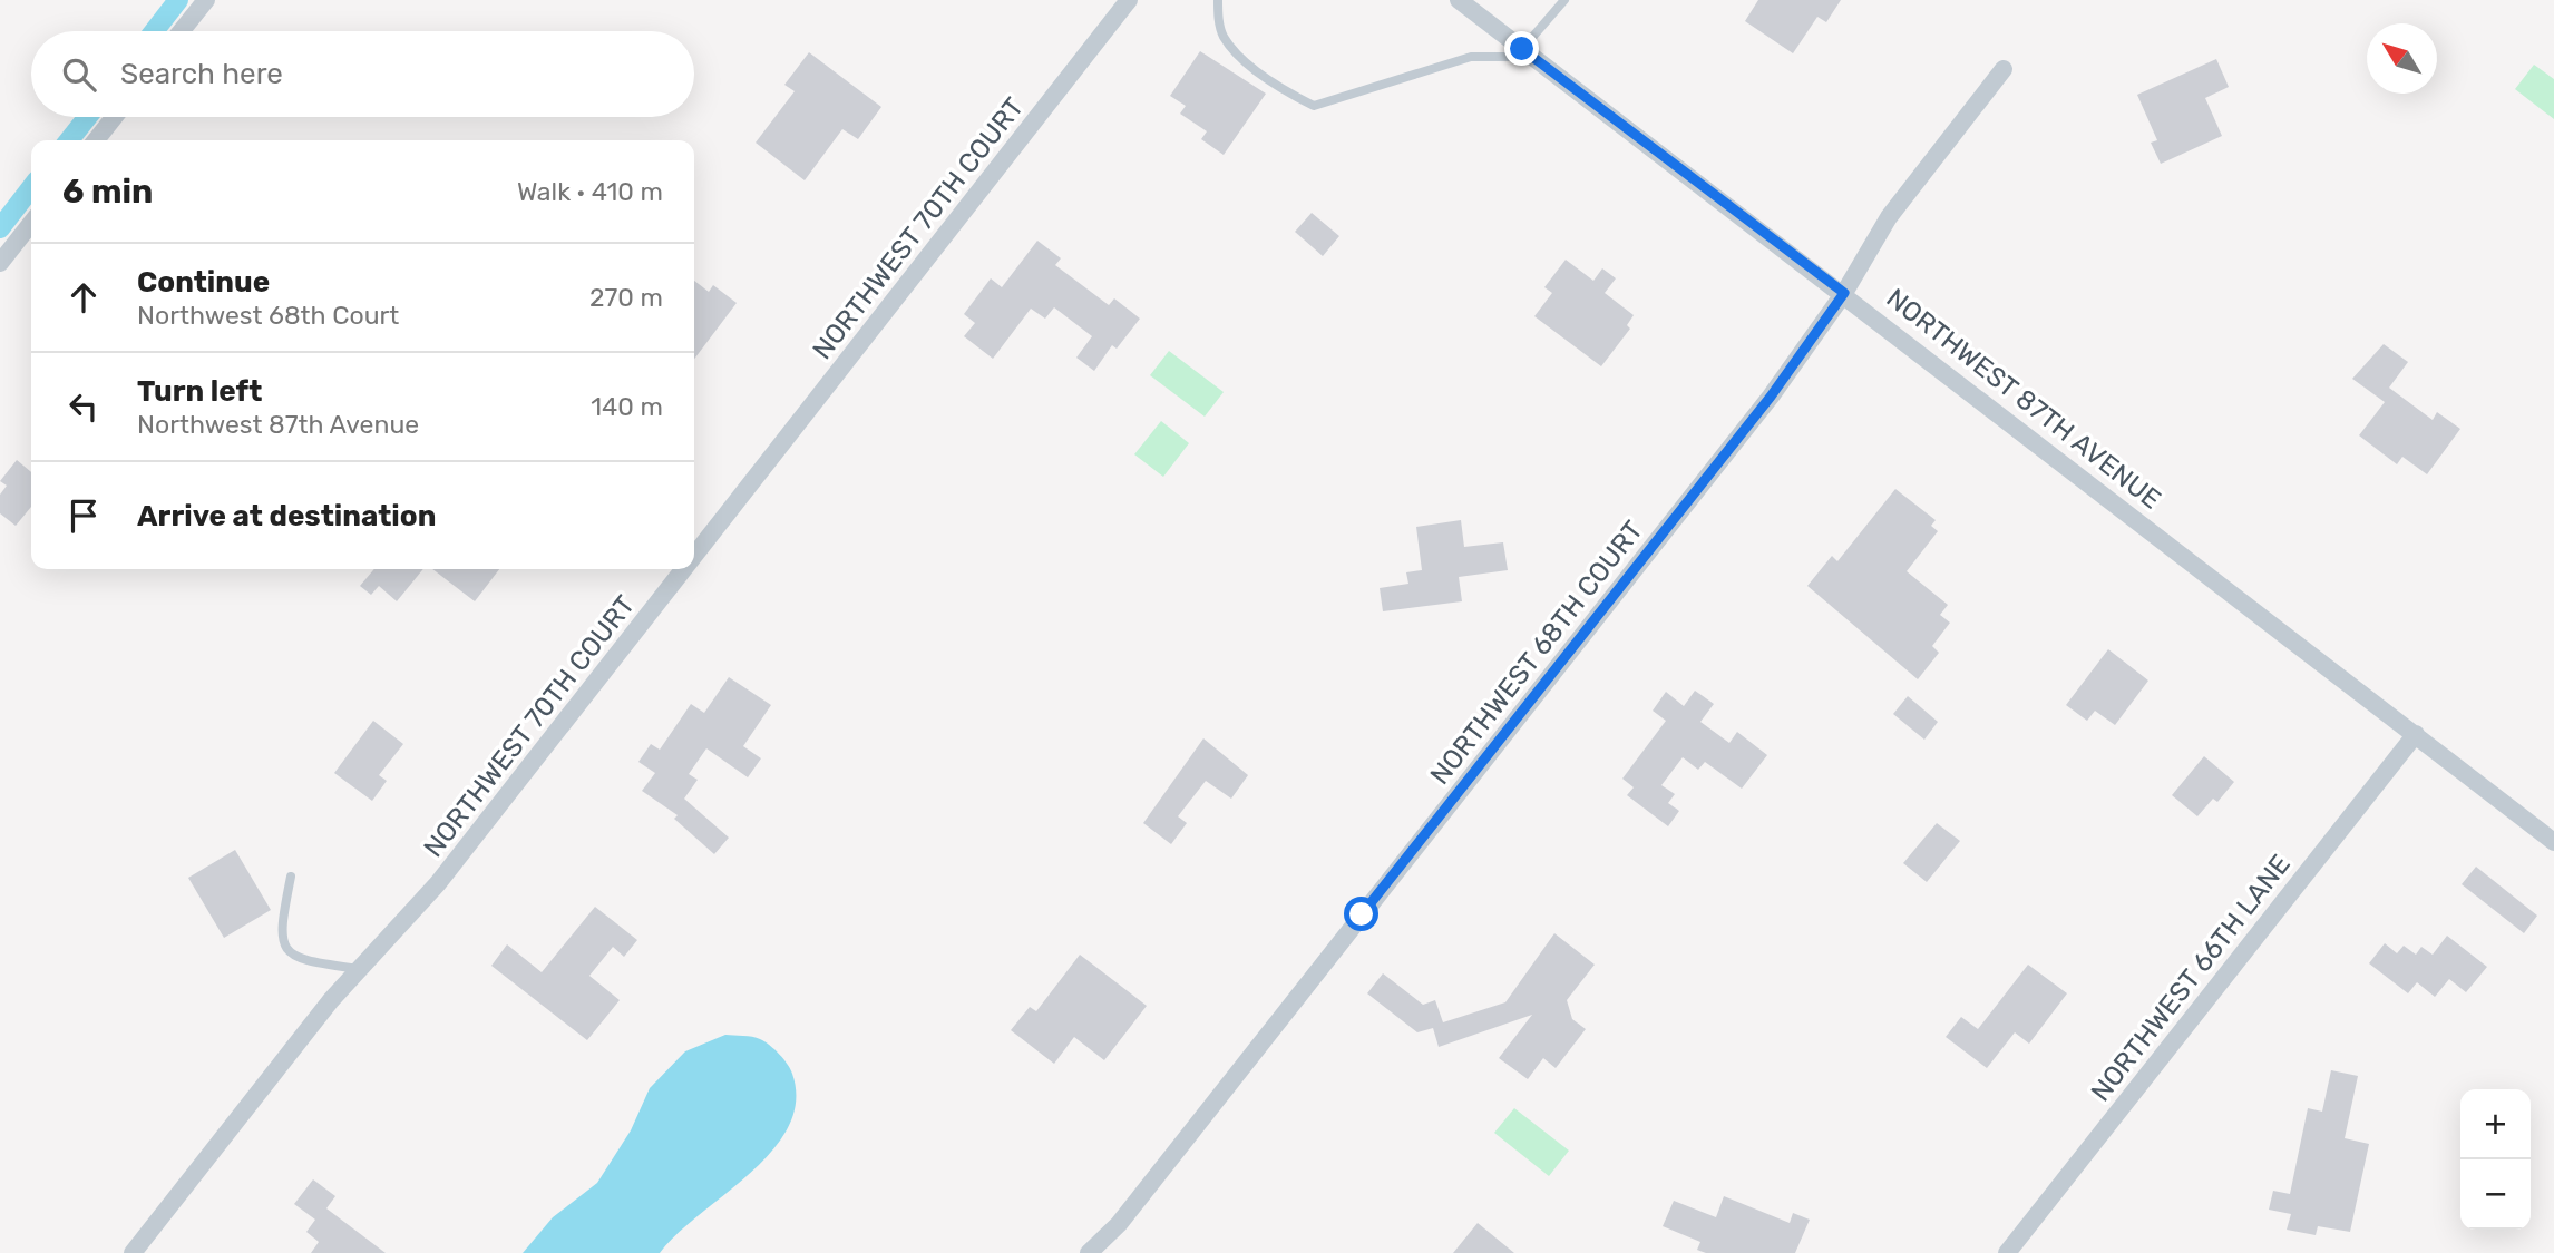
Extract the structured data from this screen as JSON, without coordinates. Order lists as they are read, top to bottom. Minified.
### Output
{"streets":{"street":["NORTHWEST 70TH COURT","NORTHWEST 87TH AVENUE","NORTHWEST 68TH COURT","NORTHWEST 66TH LANE"]},"crossings":[["NORTHWEST 87TH AVENUE","NORTHWEST 68TH COURT"],["NORTHWEST 87TH AVENUE","NORTHWEST 66TH LANE"]],"north":"top left","page":{"search":"Search here","heading":["6 min","Walk · 410 m"],"list":[["Continue","Northwest 68th Court","270 m"],["Turn left","Northwest 87th Avenue","140 m"],"Arrive at destination"],"map_buttons":["+","−"]}}
